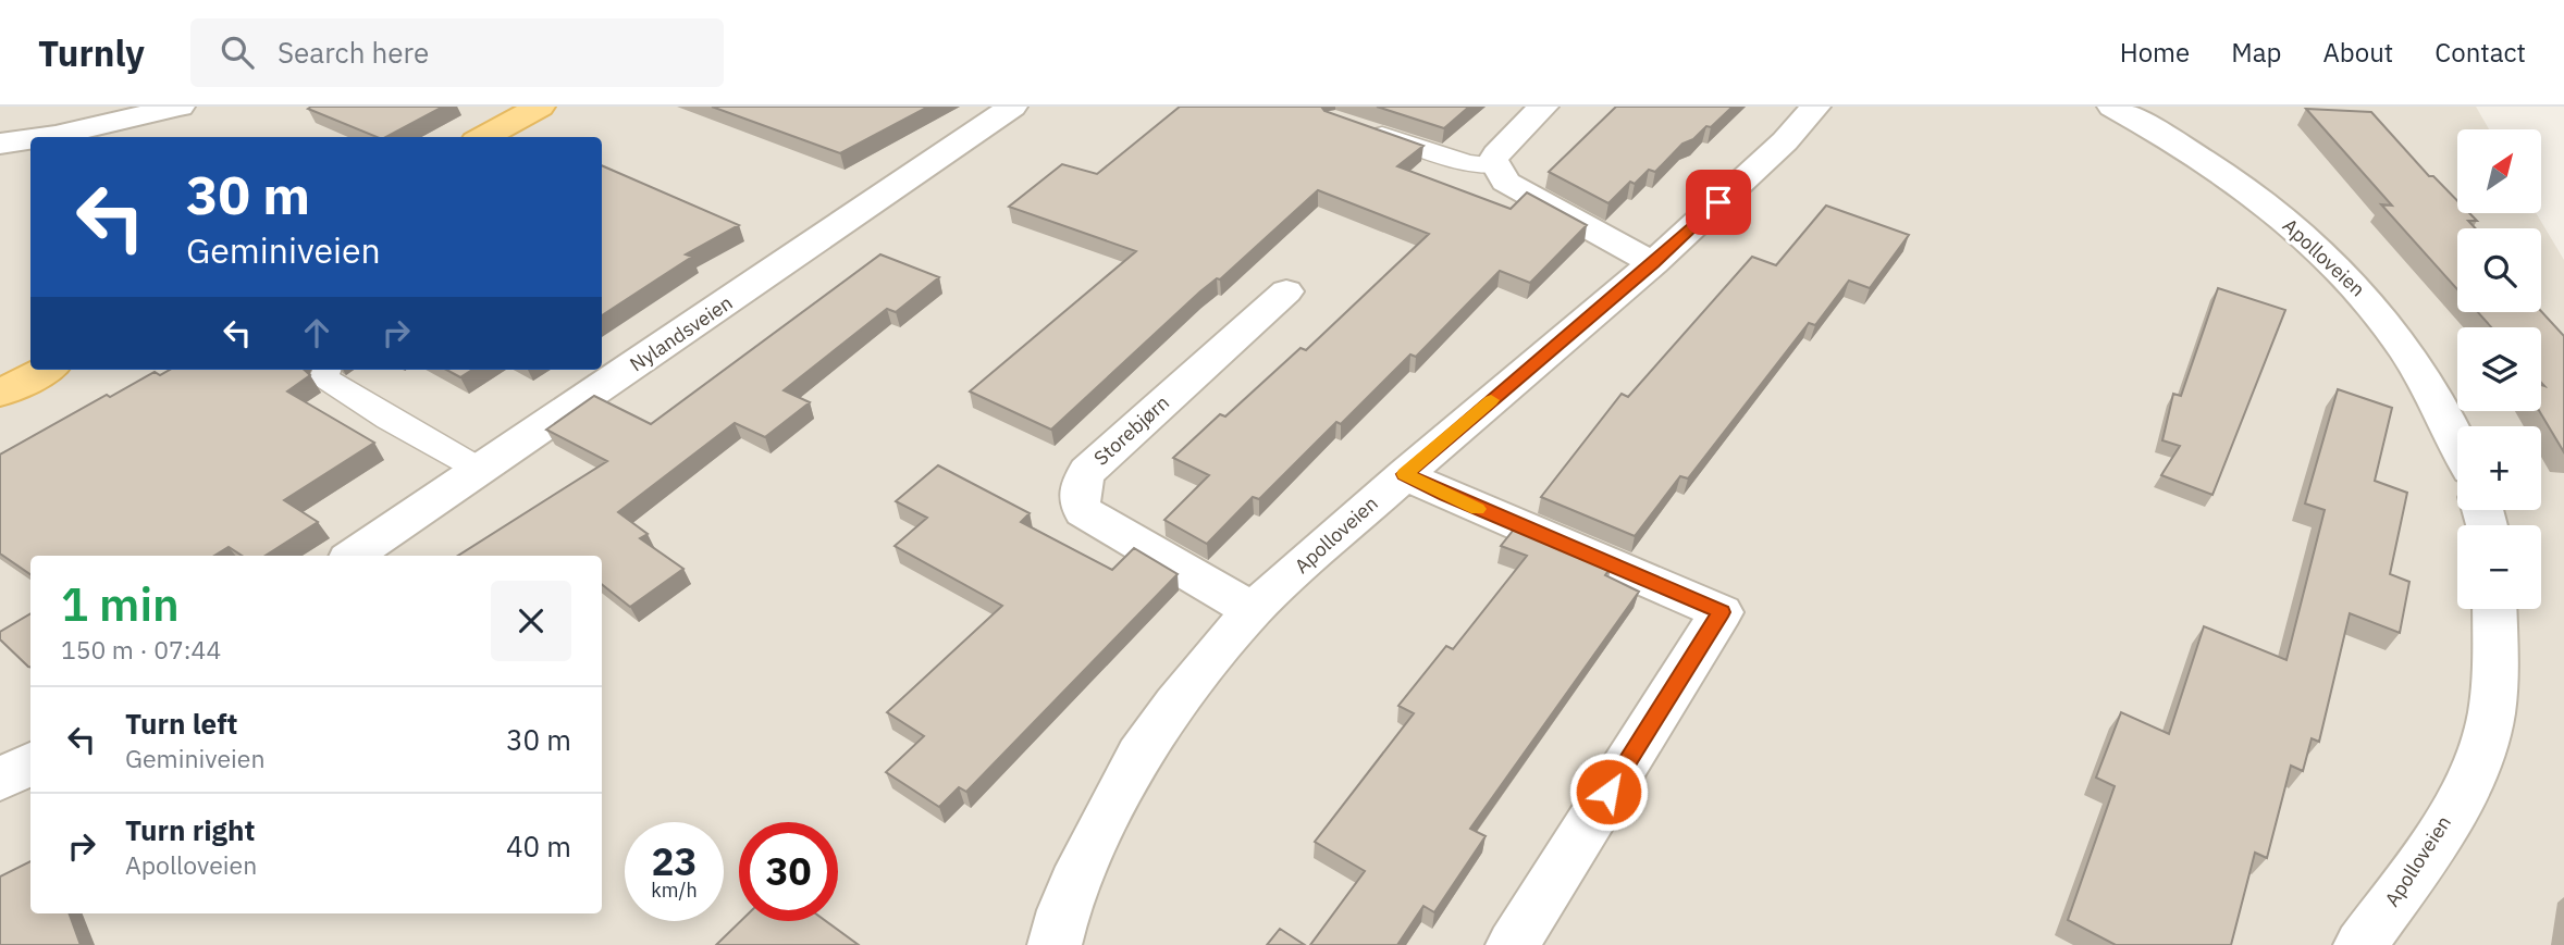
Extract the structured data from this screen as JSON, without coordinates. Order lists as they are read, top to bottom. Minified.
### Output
{"streets":{"street":["Apolloveien","Nylandsveien","Storebjørn"]},"crossings":[["Apolloveien","Storebjørn"]],"north":"top right","page":{"header":"Turnly","search":"Search here","nav":["Home","Map","About","Contact"],"map_buttons":["+","−"],"turn":["30 m","Geminiveien"],"heading":["1 min","150 m · 07:44"],"list":[{"name":"Turn left","note":"Geminiveien","value":"30 m"},{"name":"Turn right","note":"Apolloveien","value":"40 m"}],"speed":"23 km/h","limit":"30"}}
